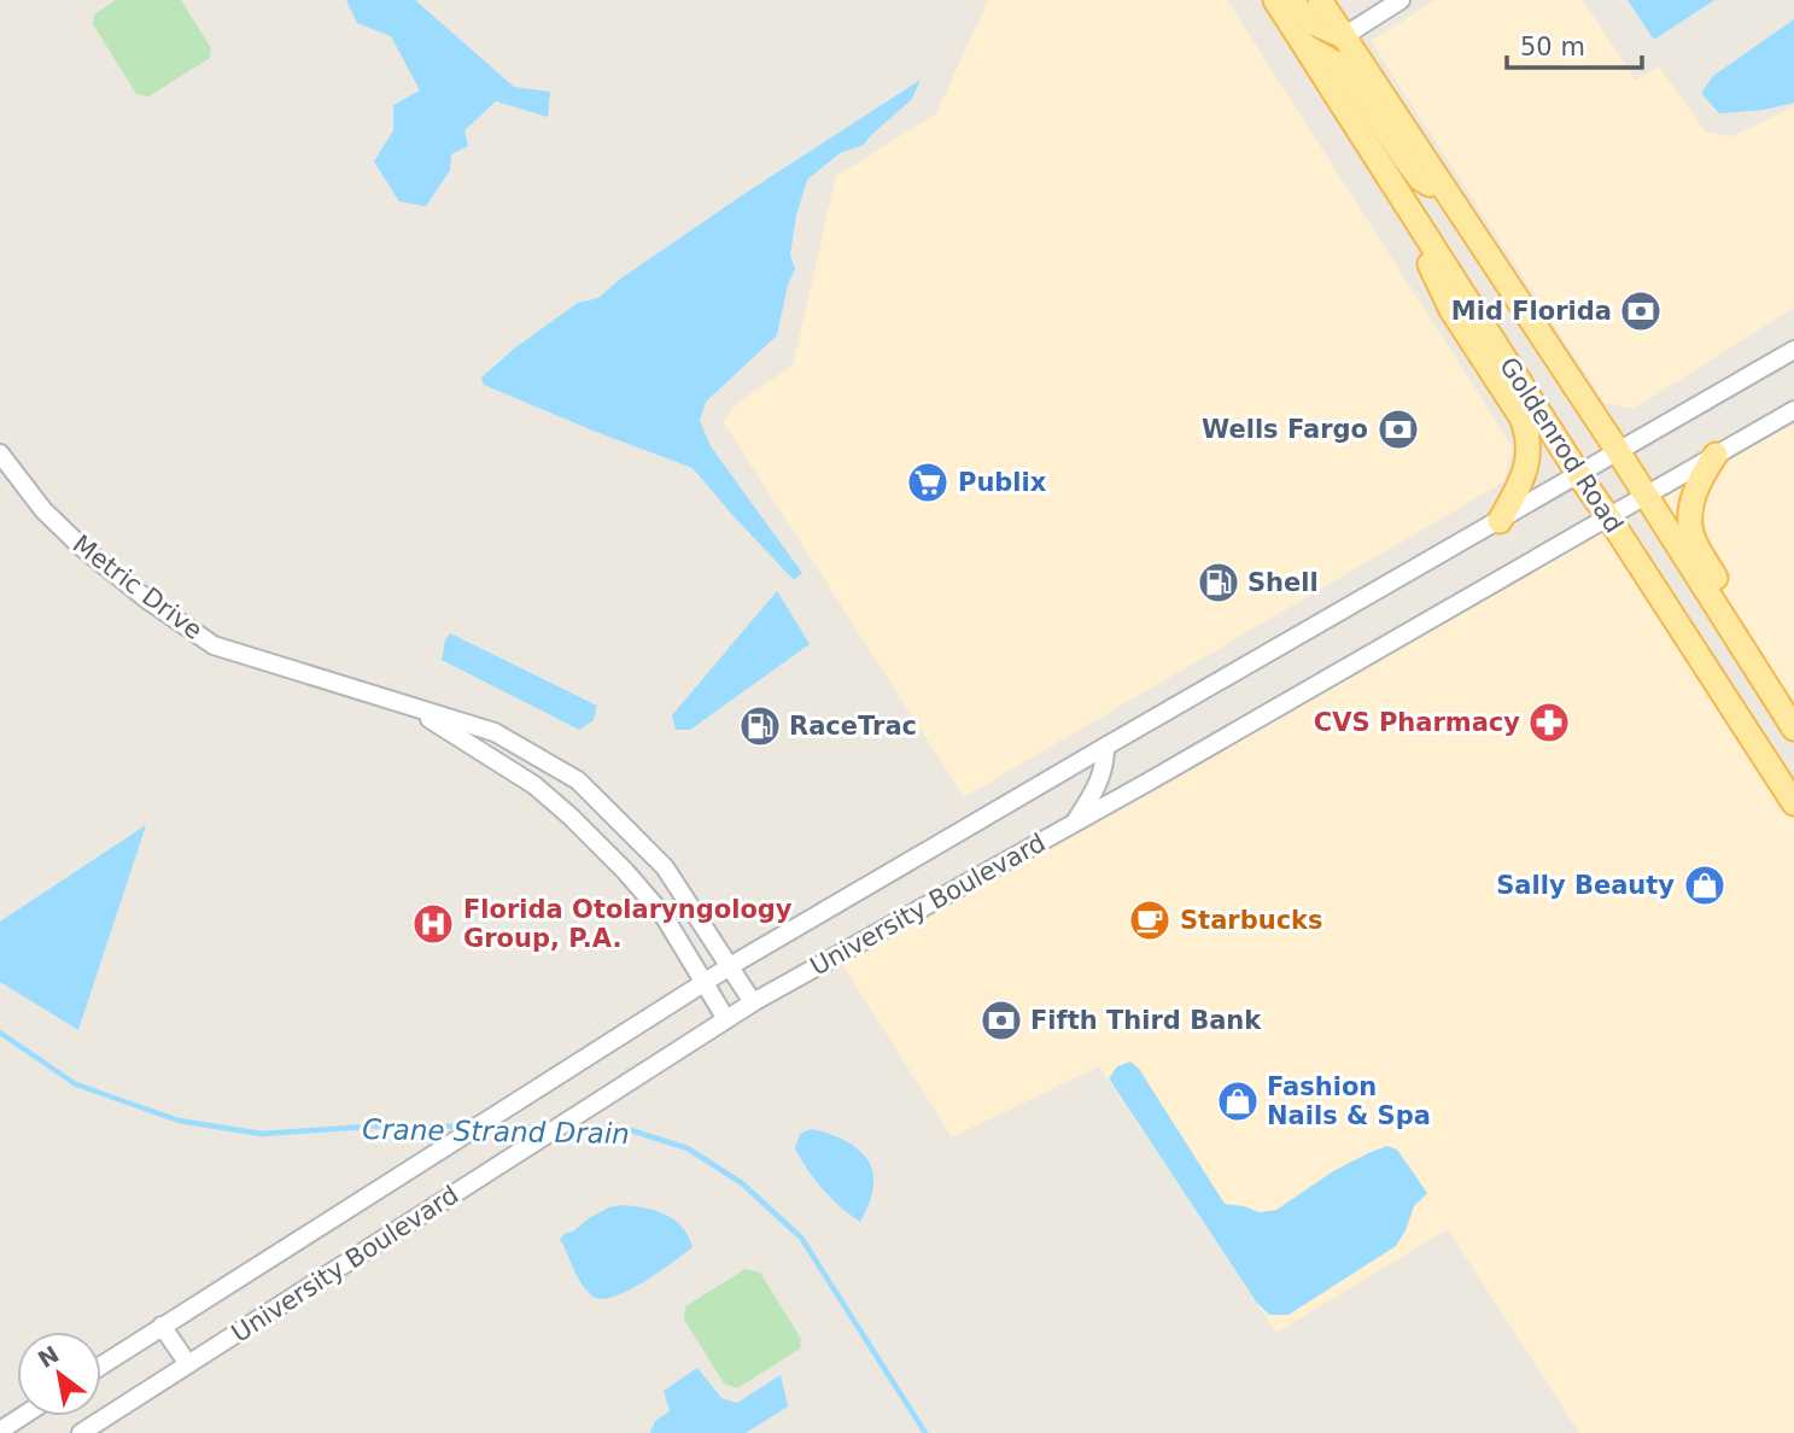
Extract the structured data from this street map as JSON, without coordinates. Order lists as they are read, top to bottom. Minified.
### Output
{"streets":{"main road":["Goldenrod Road"],"street":["Metric Drive","University Boulevard"]},"crossings":[["Goldenrod Road","University Boulevard"],["Metric Drive","University Boulevard"]],"water":["Crane Strand Drain"],"places":{"bank":["Mid Florida","Wells Fargo","Fifth Third Bank"],"supermarket":["Publix"],"fuel station":["Shell","RaceTrac"],"pharmacy":["CVS Pharmacy"],"shop":["Sally Beauty","Fashion Nails & Spa"],"cafe":["Starbucks"],"hospital":["Florida Otolaryngology Group, P.A."]},"scale_bar":"50 m","north":"top left"}
